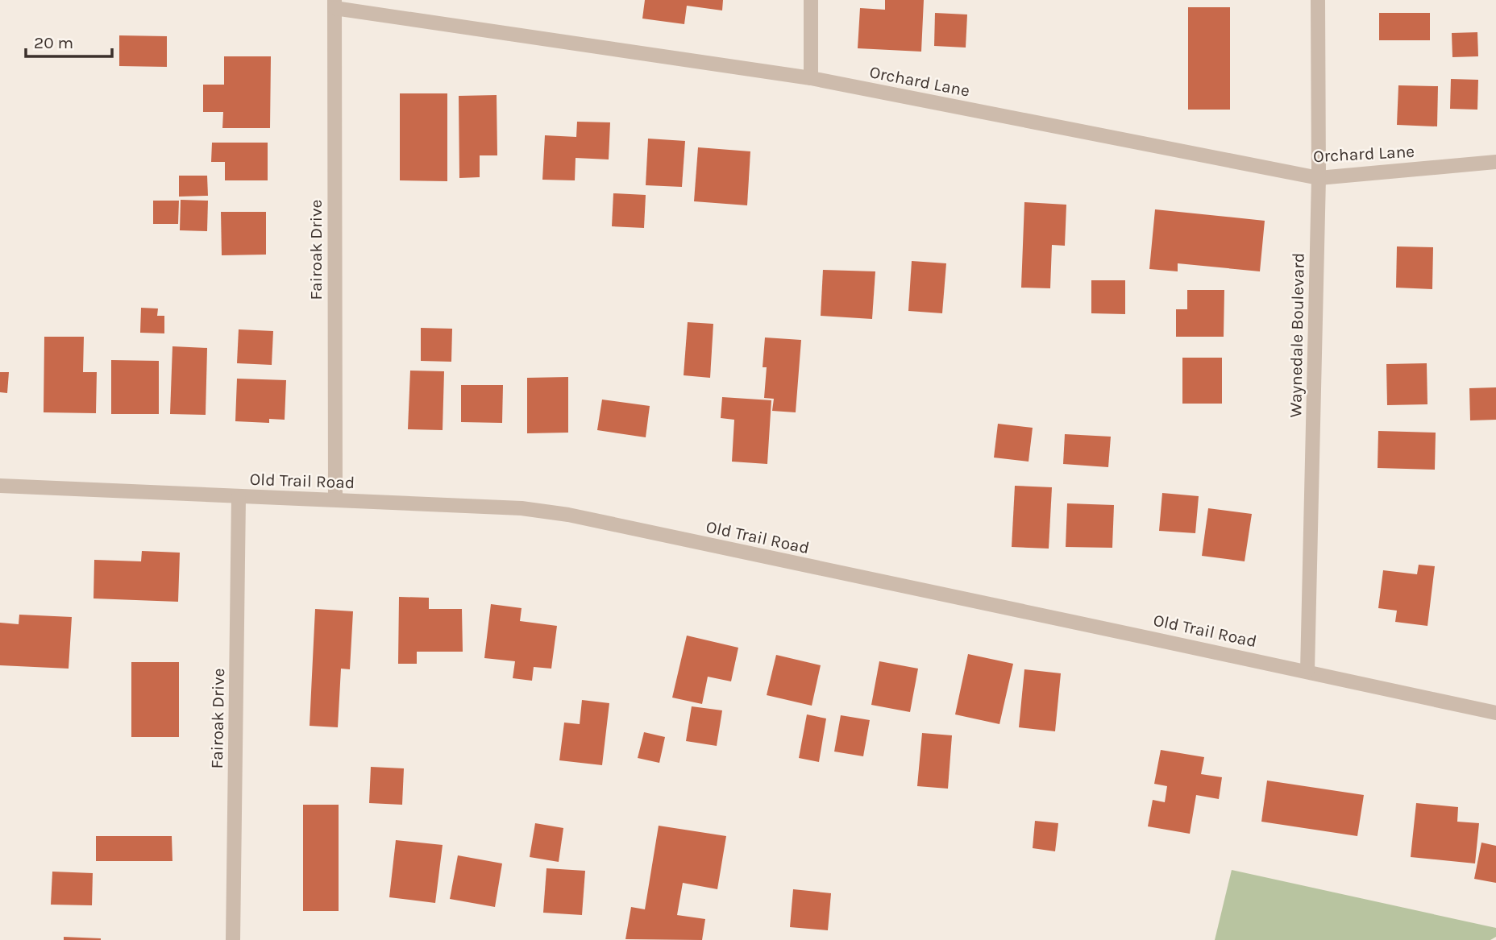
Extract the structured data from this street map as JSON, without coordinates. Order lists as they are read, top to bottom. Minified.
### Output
{"streets":{"street":["Orchard Lane","Fairoak Drive","Waynedale Boulevard","Old Trail Road"]},"crossings":[["Orchard Lane","Fairoak Drive"],["Orchard Lane","Waynedale Boulevard"],["Fairoak Drive","Old Trail Road"],["Waynedale Boulevard","Old Trail Road"]],"scale_bar":"20 m"}
